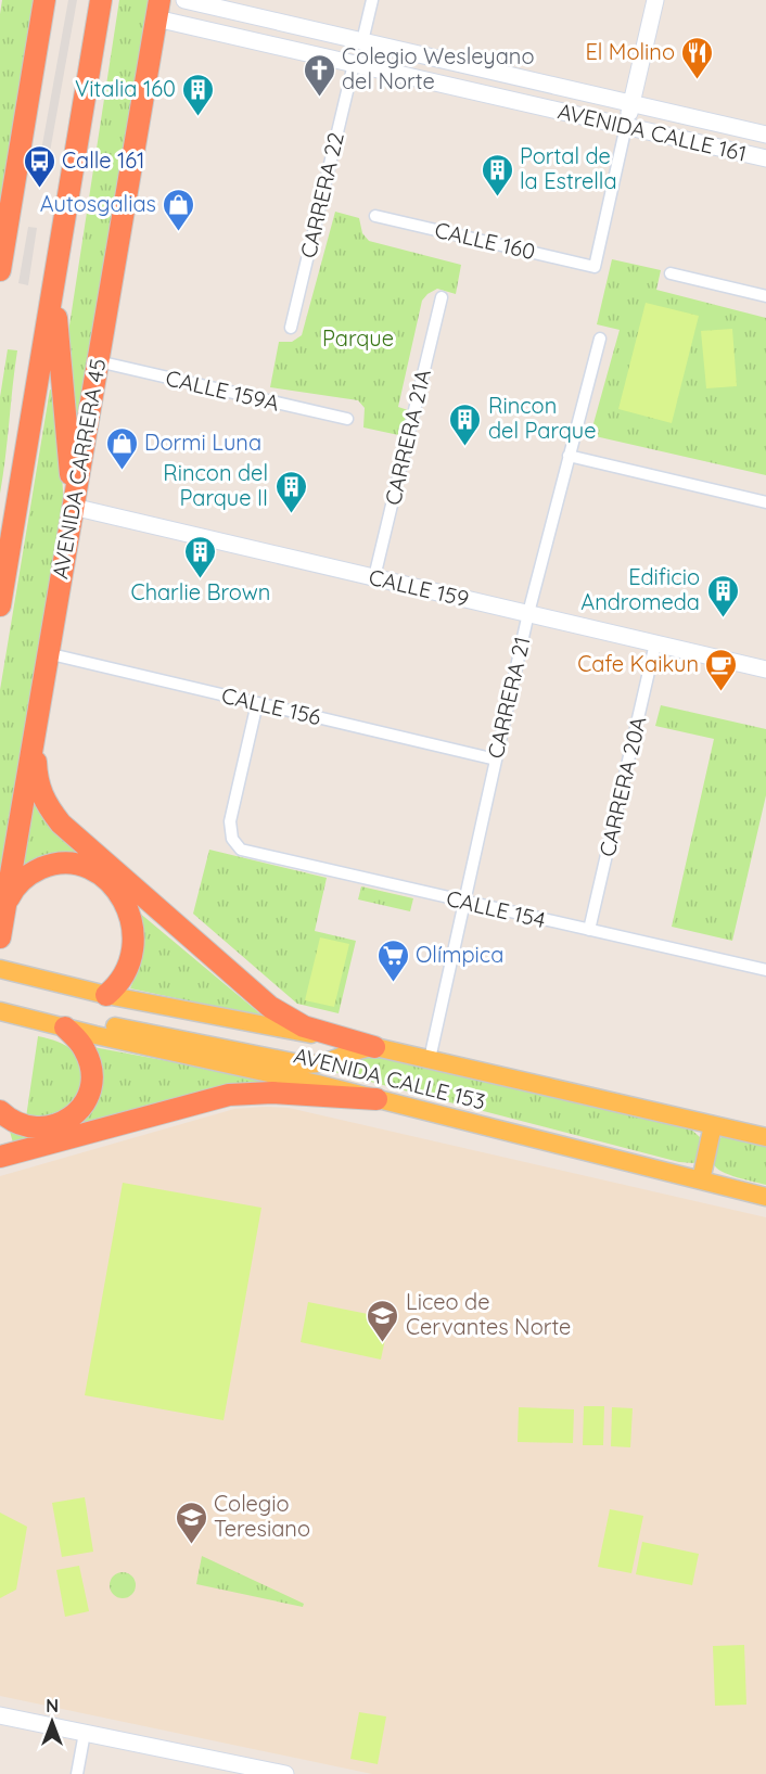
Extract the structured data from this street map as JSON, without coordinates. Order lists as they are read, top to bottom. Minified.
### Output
{"streets":{"highway":["AVENIDA CARRERA 45"],"main road":["AVENIDA CALLE 161","CALLE 159","AVENIDA CALLE 153"],"street":["CARRERA 22","CALLE 160","CALLE 159A","CARRERA 21A","CARRERA 21","CALLE 156","CARRERA 20A","CALLE 154"]},"crossings":[["AVENIDA CALLE 161","CARRERA 22"],["AVENIDA CALLE 161","CALLE 160"],["AVENIDA CALLE 161","AVENIDA CARRERA 45"],["CALLE 159A","AVENIDA CARRERA 45"],["CARRERA 21A","CALLE 159"],["AVENIDA CARRERA 45","CALLE 159"],["AVENIDA CARRERA 45","CALLE 156"],["CALLE 159","CARRERA 21"],["CALLE 159","CARRERA 20A"],["CARRERA 21","CALLE 156"],["CARRERA 21","CALLE 154"],["CARRERA 21","AVENIDA CALLE 153"],["CALLE 156","CALLE 154"],["CARRERA 20A","CALLE 154"]],"parks":["Parque"],"places":{"restaurant":["El Molino"],"church":["Colegio Wesleyano del Norte"],"building":["Vitalia 160","Portal de la Estrella","Rincon del Parque","Rincon del Parque II","Charlie Brown","Edificio Andromeda"],"bus stop":["Calle 161"],"shop":["Autosgalias","Dormi Luna"],"cafe":["Cafe Kaikun"],"supermarket":["Olímpica"],"school or university":["Liceo de Cervantes Norte","Colegio Teresiano"]},"north":"top"}
